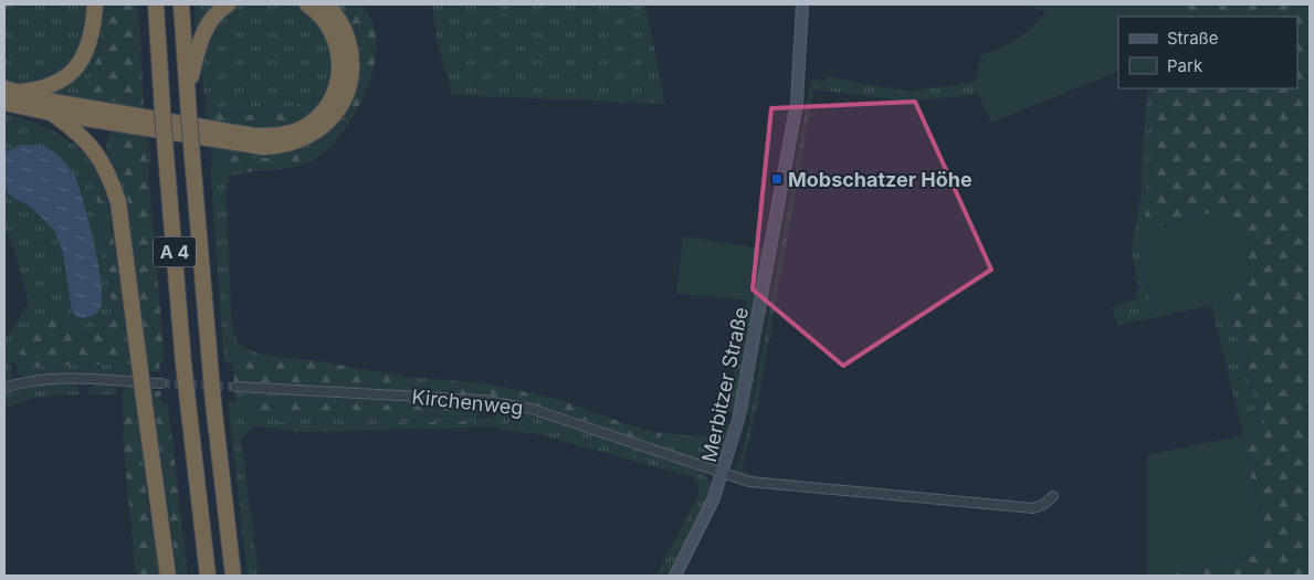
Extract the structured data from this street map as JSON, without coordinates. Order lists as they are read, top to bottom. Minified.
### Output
{"streets":{"highway":["A 4"],"street":["Merbitzer Straße","Kirchenweg"]},"crossings":[["Merbitzer Straße","Kirchenweg"]],"places":{"transit":["Mobschatzer Höhe"]},"legend":["Straße","Park"]}
